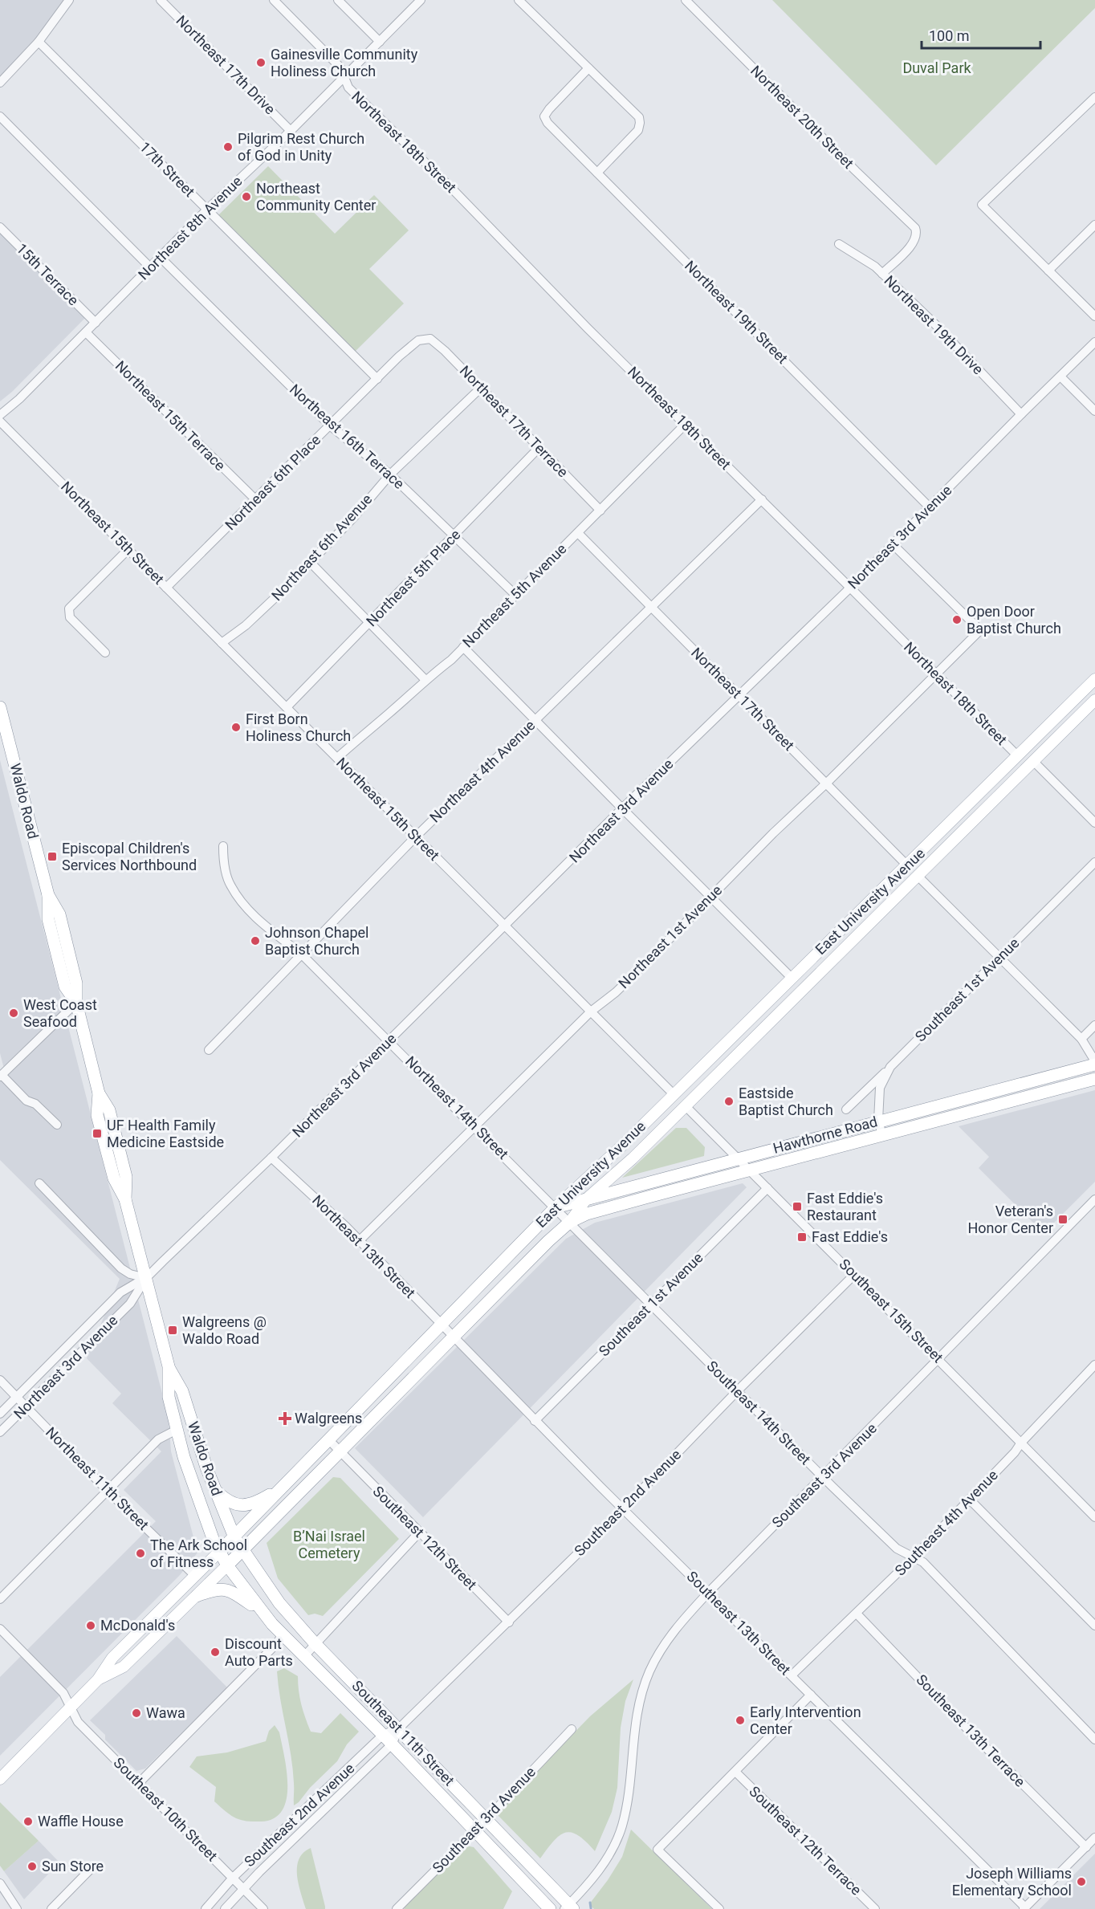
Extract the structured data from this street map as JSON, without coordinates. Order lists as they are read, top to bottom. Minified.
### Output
{"streets":{"highway":["Waldo Road","East University Avenue","Hawthorne Road","Southeast 11th Street"],"street":["Northeast 17th Drive","Northeast 20th Street","Northeast 18th Street","17th Street","Northeast 8th Avenue","15th Terrace","Northeast 19th Street","Northeast 19th Drive","Northeast 15th Terrace","Northeast 17th Terrace","Northeast 16th Terrace","Northeast 6th Place","Northeast 15th Street","Northeast 3rd Avenue","Northeast 6th Avenue","Northeast 5th Place","Northeast 5th Avenue","Northeast 17th Street","Northeast 4th Avenue","Northeast 1st Avenue","Southeast 1st Avenue","Northeast 14th Street","Northeast 13th Street","Southeast 15th Street","Southeast 14th Street","Southeast 3rd Avenue","Northeast 11th Street","Southeast 2nd Avenue","Southeast 4th Avenue","Southeast 12th Street","Southeast 13th Street","Southeast 13th Terrace","Southeast 10th Street","Southeast 12th Terrace"]},"crossings":[["Northeast 17th Drive","Northeast 8th Avenue"],["Northeast 20th Street","Northeast 19th Drive"],["Northeast 18th Street","Northeast 8th Avenue"],["Northeast 18th Street","Northeast 3rd Avenue"],["Northeast 18th Street","Northeast 5th Avenue"],["Northeast 18th Street","Northeast 4th Avenue"],["Northeast 18th Street","East University Avenue"],["Northeast 18th Street","Northeast 1st Avenue"],["17th Street","Northeast 8th Avenue"],["17th Street","Northeast 6th Place"],["Northeast 8th Avenue","15th Terrace"],["Northeast 8th Avenue","Northeast 15th Terrace"],["Northeast 8th Avenue","Northeast 16th Terrace"],["Northeast 19th Street","Northeast 3rd Avenue"],["Northeast 19th Drive","Northeast 3rd Avenue"],["Northeast 15th Terrace","Northeast 6th Place"],["Northeast 17th Terrace","Northeast 6th Place"],["Northeast 17th Terrace","Northeast 6th Avenue"],["Northeast 17th Terrace","Northeast 5th Place"],["Northeast 17th Terrace","Northeast 5th Avenue"],["Northeast 16th Terrace","Northeast 6th Place"],["Northeast 16th Terrace","Northeast 6th Avenue"],["Northeast 16th Terrace","Northeast 5th Place"],["Northeast 16th Terrace","Northeast 5th Avenue"],["Northeast 6th Place","Northeast 15th Street"],["Northeast 15th Street","Northeast 3rd Avenue"],["Northeast 15th Street","Northeast 6th Avenue"],["Northeast 15th Street","Northeast 5th Place"],["Northeast 15th Street","Northeast 5th Avenue"],["Northeast 15th Street","Northeast 4th Avenue"],["Northeast 15th Street","East University Avenue"],["Northeast 15th Street","Northeast 1st Avenue"],["Northeast 3rd Avenue","Northeast 17th Street"],["Northeast 3rd Avenue","Waldo Road"],["Northeast 3rd Avenue","Northeast 1st Avenue"],["Northeast 3rd Avenue","Northeast 14th Street"],["Northeast 3rd Avenue","Northeast 13th Street"],["Northeast 3rd Avenue","Northeast 11th Street"],["Northeast 5th Avenue","Northeast 17th Street"],["Northeast 17th Street","Northeast 4th Avenue"],["Northeast 17th Street","East University Avenue"],["Northeast 17th Street","Northeast 1st Avenue"],["Northeast 4th Avenue","Northeast 14th Street"],["Waldo Road","East University Avenue"],["Waldo Road","Southeast 11th Street"],["East University Avenue","Northeast 14th Street"],["East University Avenue","Hawthorne Road"],["East University Avenue","Northeast 13th Street"],["East University Avenue","Southeast 15th Street"],["East University Avenue","Southeast 14th Street"],["East University Avenue","Northeast 11th Street"],["East University Avenue","Southeast 12th Street"],["East University Avenue","Southeast 13th Street"],["East University Avenue","Southeast 11th Street"],["East University Avenue","Southeast 10th Street"],["Northeast 1st Avenue","Northeast 14th Street"],["Northeast 1st Avenue","Northeast 13th Street"],["Southeast 1st Avenue","Hawthorne Road"],["Southeast 1st Avenue","Southeast 15th Street"],["Southeast 1st Avenue","Southeast 14th Street"],["Southeast 1st Avenue","Southeast 13th Street"],["Northeast 14th Street","Hawthorne Road"],["Northeast 14th Street","Southeast 14th Street"],["Hawthorne Road","Southeast 15th Street"],["Hawthorne Road","Southeast 14th Street"],["Northeast 13th Street","Southeast 13th Street"],["Southeast 15th Street","Southeast 3rd Avenue"],["Southeast 15th Street","Southeast 2nd Avenue"],["Southeast 15th Street","Southeast 4th Avenue"],["Southeast 14th Street","Southeast 3rd Avenue"],["Southeast 14th Street","Southeast 2nd Avenue"],["Southeast 14th Street","Southeast 4th Avenue"],["Southeast 3rd Avenue","Southeast 13th Street"],["Southeast 3rd Avenue","Southeast 11th Street"],["Southeast 2nd Avenue","Southeast 12th Street"],["Southeast 2nd Avenue","Southeast 13th Street"],["Southeast 2nd Avenue","Southeast 11th Street"],["Southeast 2nd Avenue","Southeast 10th Street"],["Southeast 4th Avenue","Southeast 13th Street"],["Southeast 4th Avenue","Southeast 13th Terrace"]],"parks":["Duval Park","B’Nai Israel Cemetery"],"places":{"other":["Gainesville Community Holiness Church","Pilgrim Rest Church of God in Unity","Northeast Community Center","Open Door Baptist Church","First Born Holiness Church","Johnson Chapel Baptist Church","West Coast Seafood","Eastside Baptist Church","The Ark School of Fitness","McDonald's","Discount Auto Parts","Wawa","Early Intervention Center","Waffle House","Sun Store","Joseph Williams Elementary School"],"transit":["Episcopal Children's Services Northbound","UF Health Family Medicine Eastside","Fast Eddie's Restaurant","Veteran's Honor Center","Fast Eddie's","Walgreens @ Waldo Road"],"health":["Walgreens"]},"scale_bar":"100 m"}
